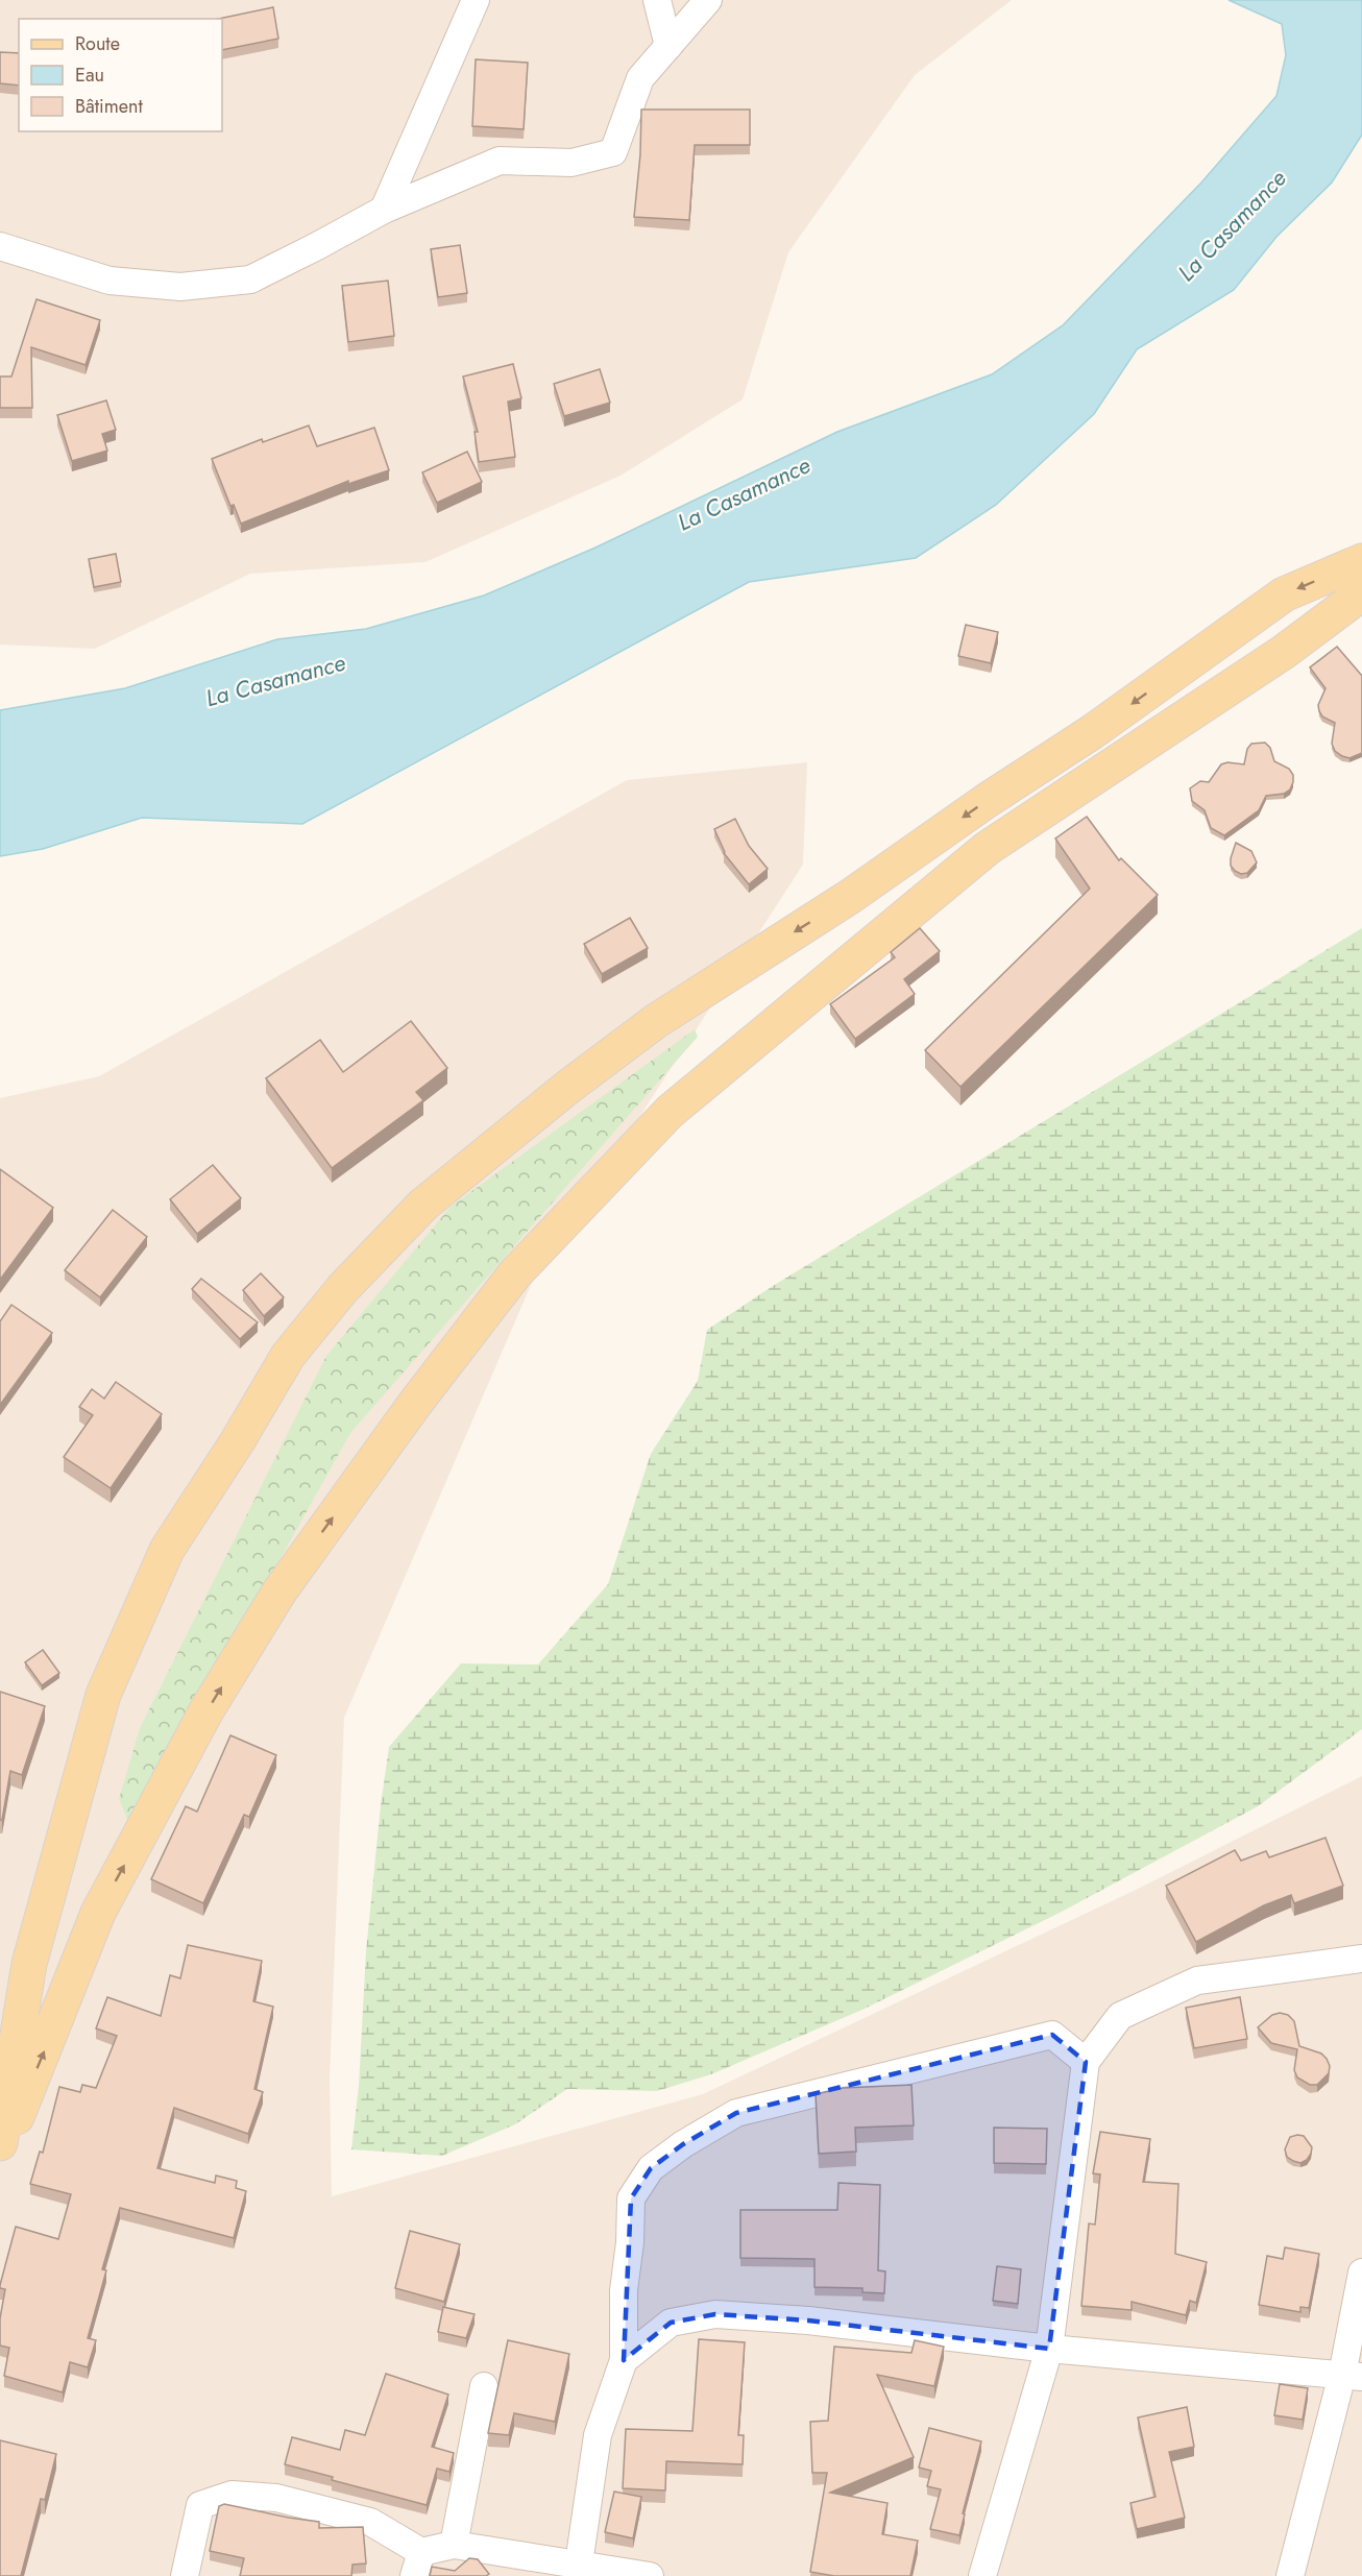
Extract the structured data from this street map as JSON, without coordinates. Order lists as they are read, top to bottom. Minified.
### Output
{"water":["La Casamance"],"legend":["Route","Eau","Bâtiment"]}
